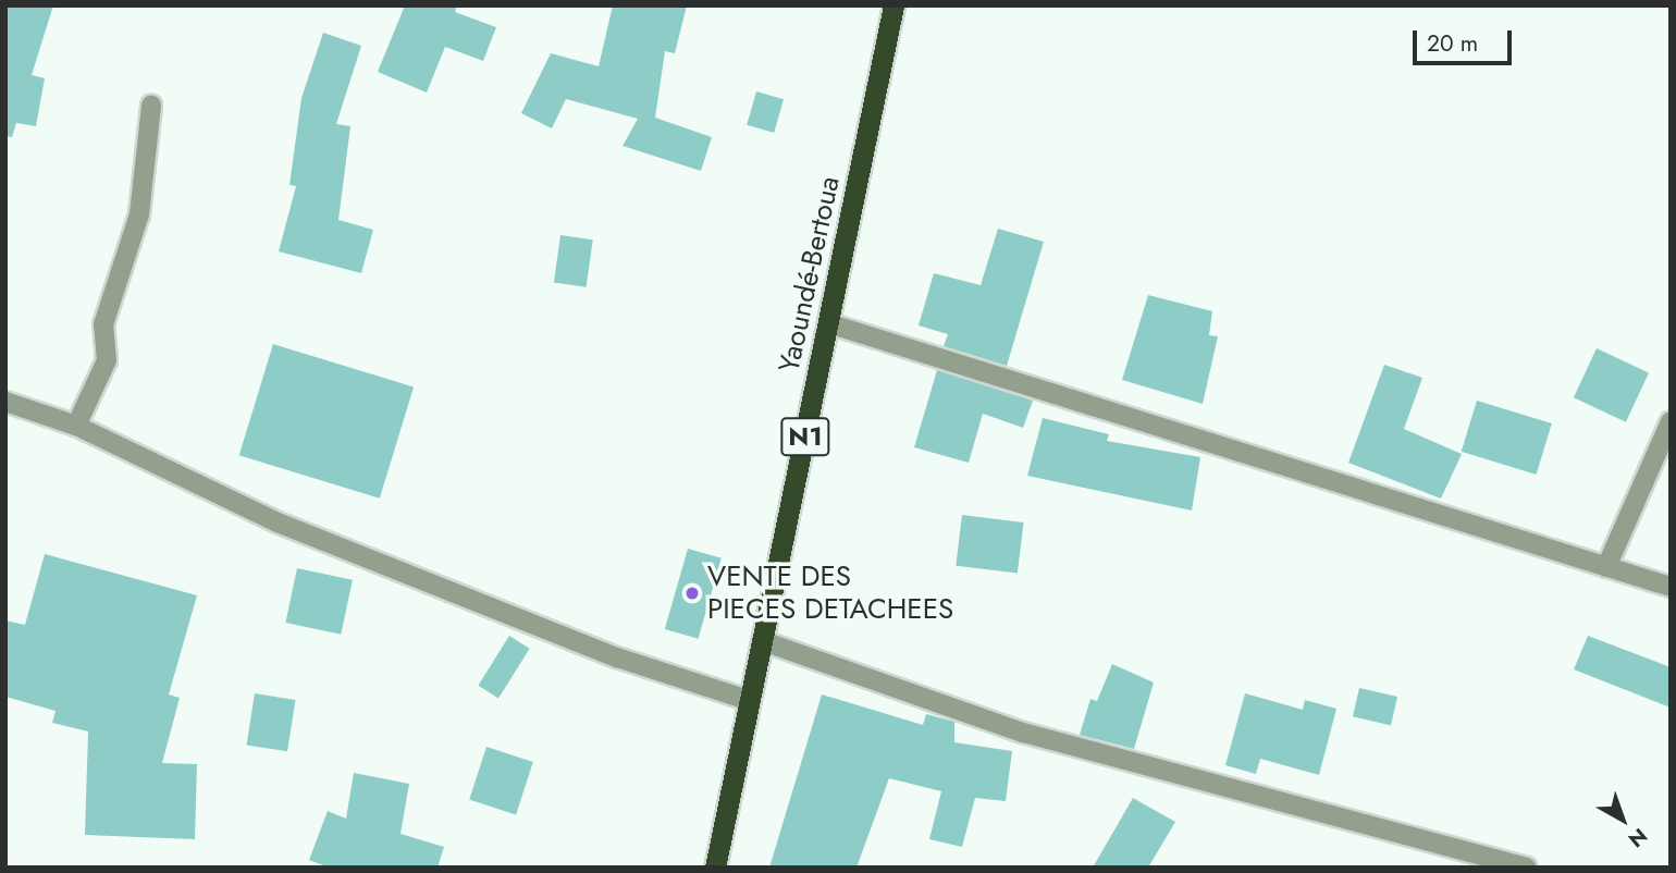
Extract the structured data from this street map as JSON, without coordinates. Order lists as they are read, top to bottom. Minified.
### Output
{"streets":{"highway":["Yaoundé-Bertoua","N1"]},"places":["VENTE DES PIECES DETACHEES"],"scale_bar":"20 m","north":"bottom right"}
